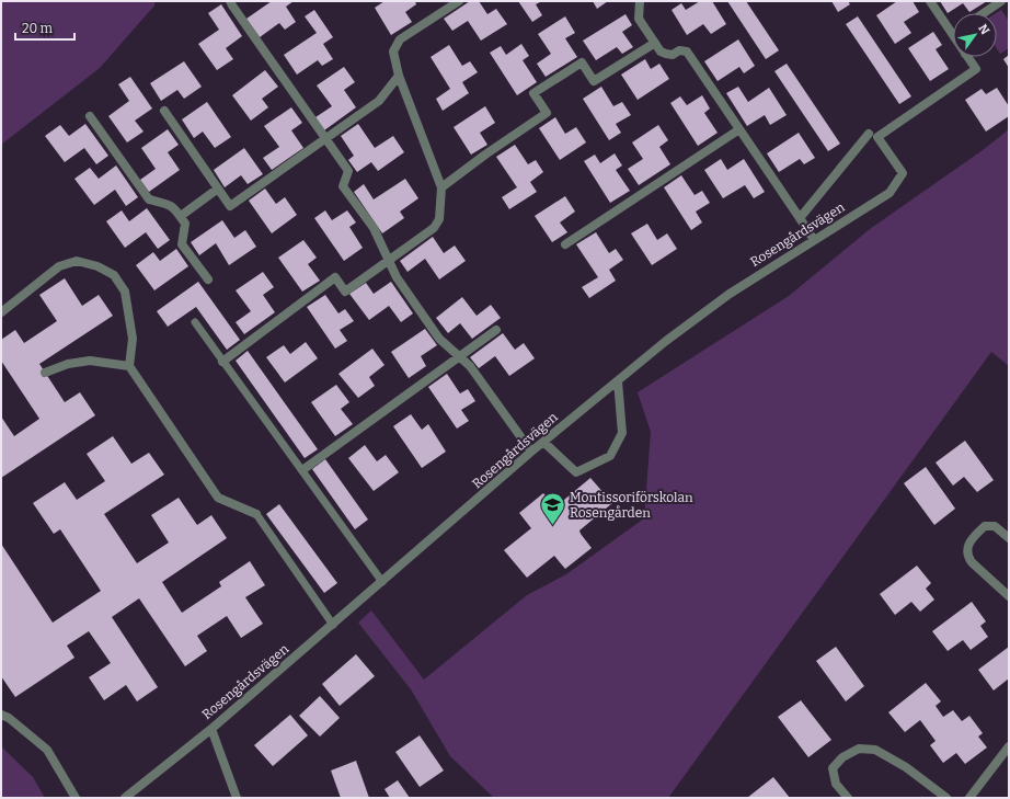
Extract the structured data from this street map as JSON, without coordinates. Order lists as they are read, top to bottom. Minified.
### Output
{"streets":{"street":["Rosengårdsvägen"]},"places":{"school or university":["Montissoriförskolan Rosengården"]},"scale_bar":"20 m","north":"top right"}
